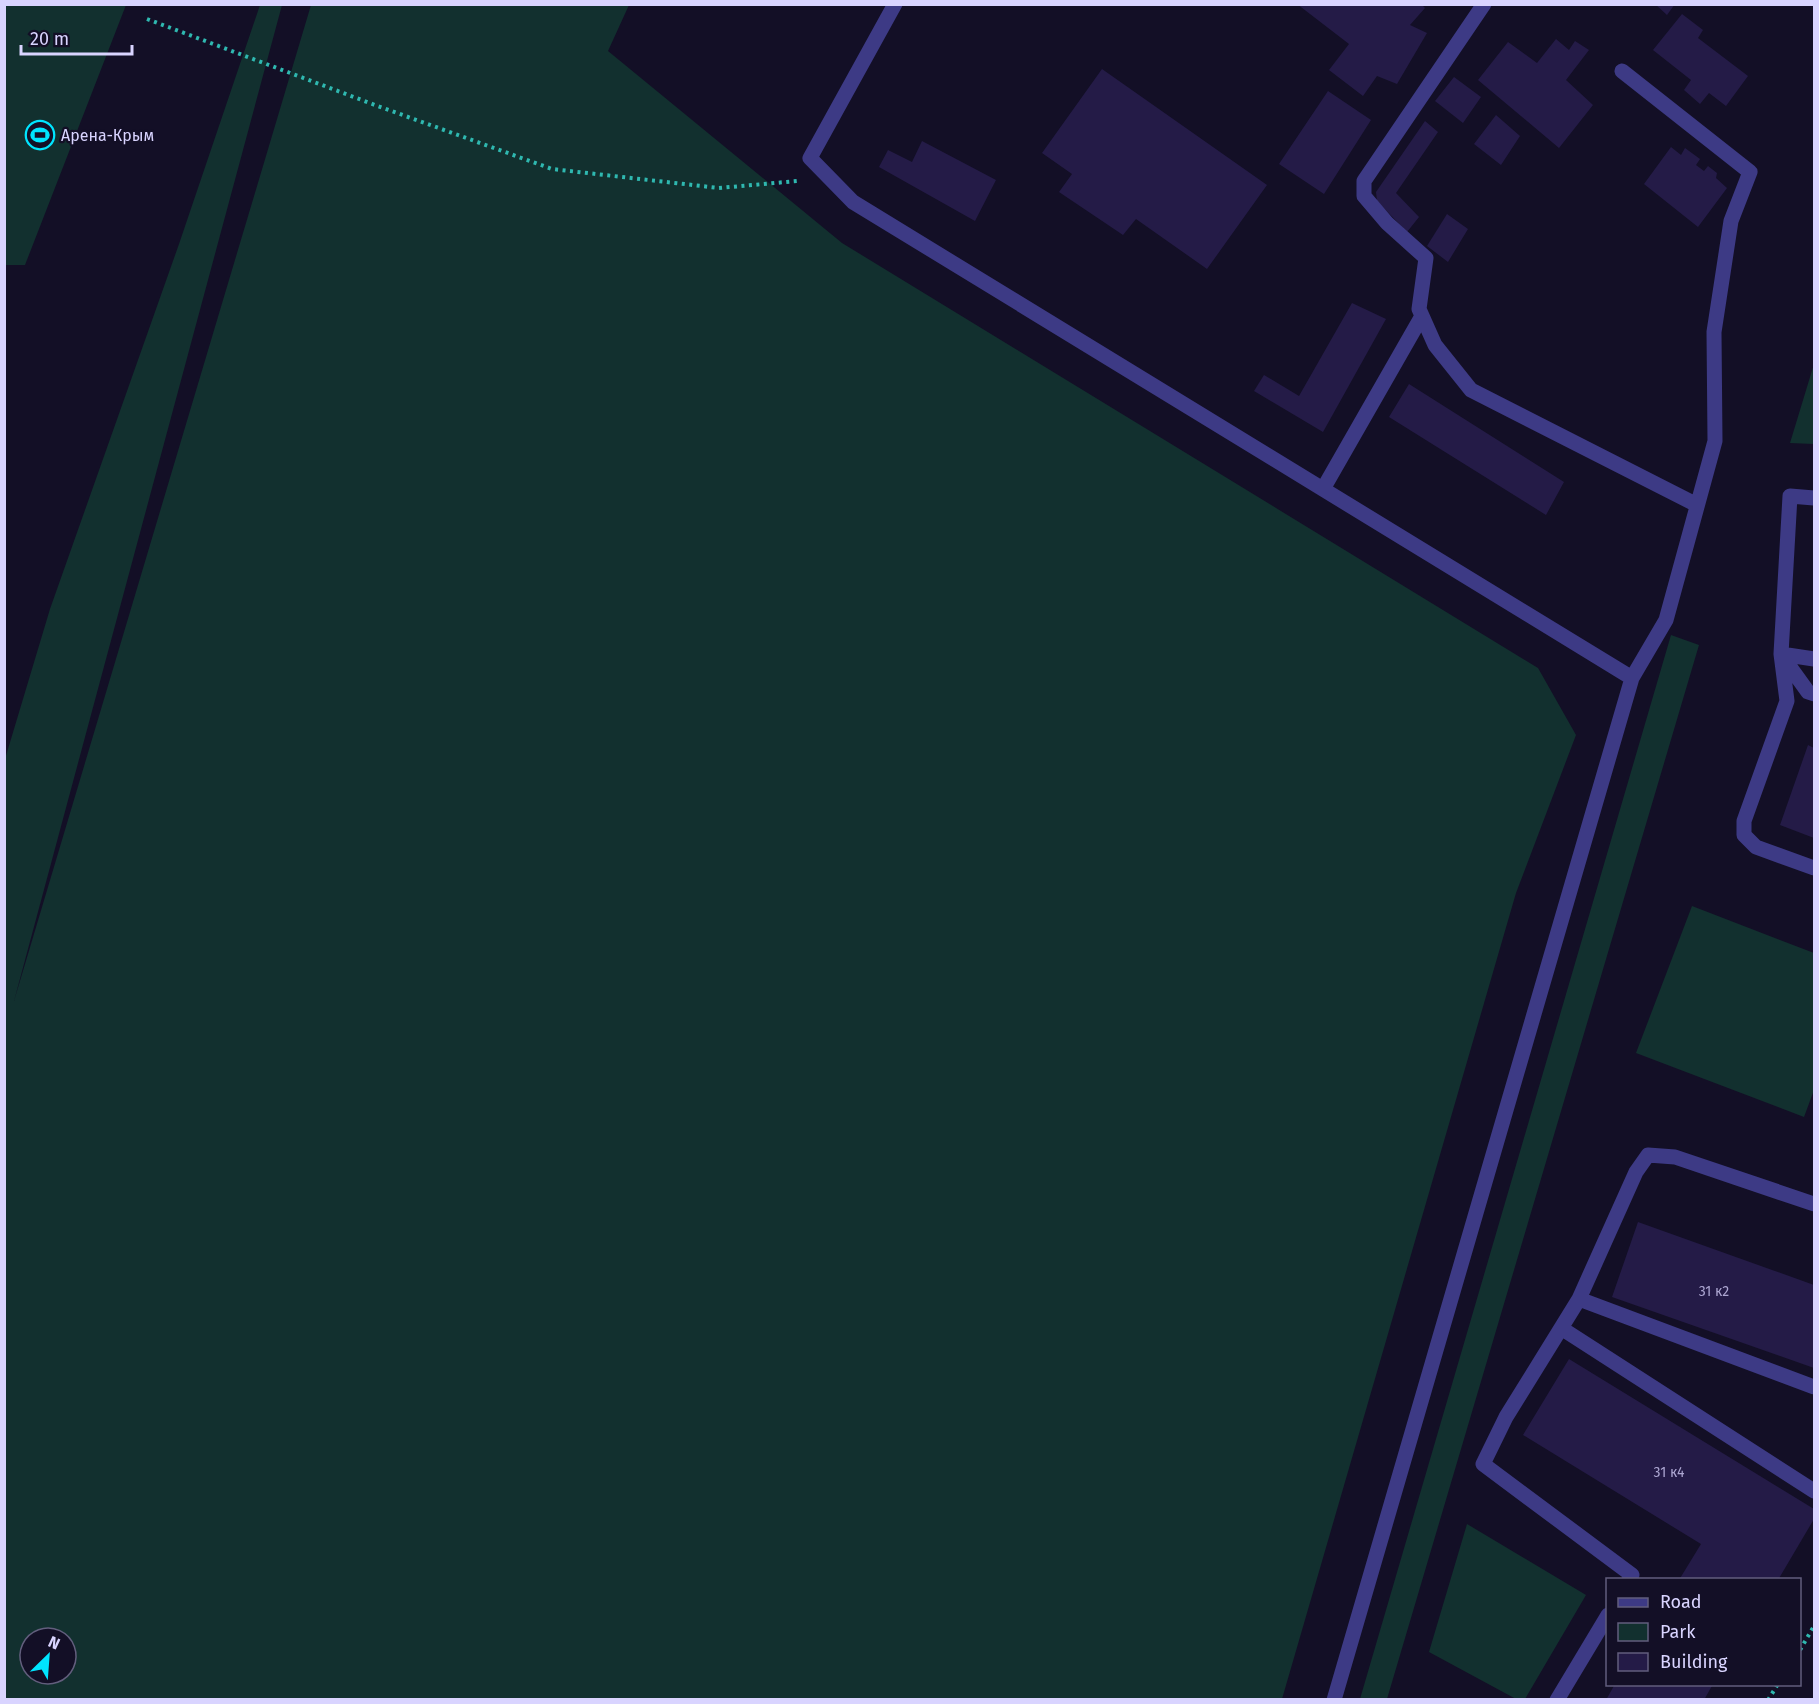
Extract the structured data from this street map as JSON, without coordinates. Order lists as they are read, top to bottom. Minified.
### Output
{"places":{"sports":["Арена-Крым"]},"house_numbers":["31 к2","31 к4"],"legend":["Road","Park","Building"],"scale_bar":"20 m","north":"top right"}
